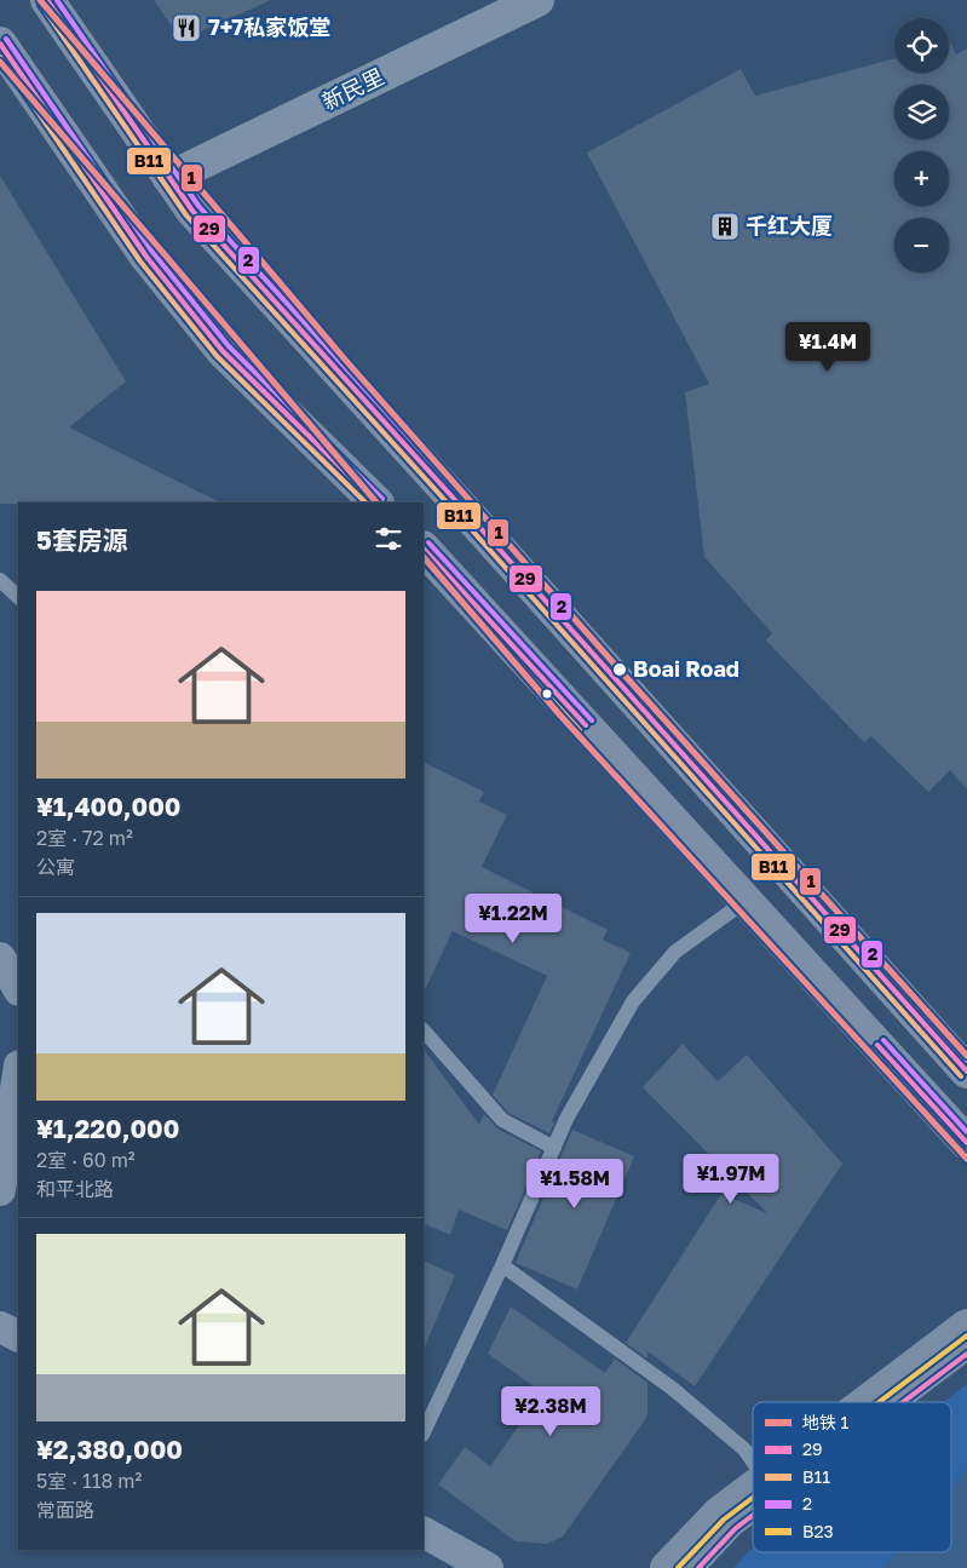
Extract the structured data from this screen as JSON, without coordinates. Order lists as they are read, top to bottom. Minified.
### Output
{"streets":{"street":["新民里"]},"places":{"restaurant":["7+7私家饭堂"],"building":["千红大厦"],"other":["Boai Road"]},"lines":["metro line 1","transit line 29","transit line 2","transit line B11","transit line B23"],"legend":["地铁 1","29","B11","2","B23"],"page":{"map_buttons":["+","−"],"price":["¥1.4M","¥1.22M","¥1.97M","¥1.58M","¥2.38M"],"heading":"5套房源","list":[{"name":"¥1,400,000","note":"2室 · 72 m² · 公寓"},{"name":"¥1,220,000","note":"2室 · 60 m² · 和平北路"},{"name":"¥2,380,000","note":"5室 · 118 m² · 常面路"}]}}
